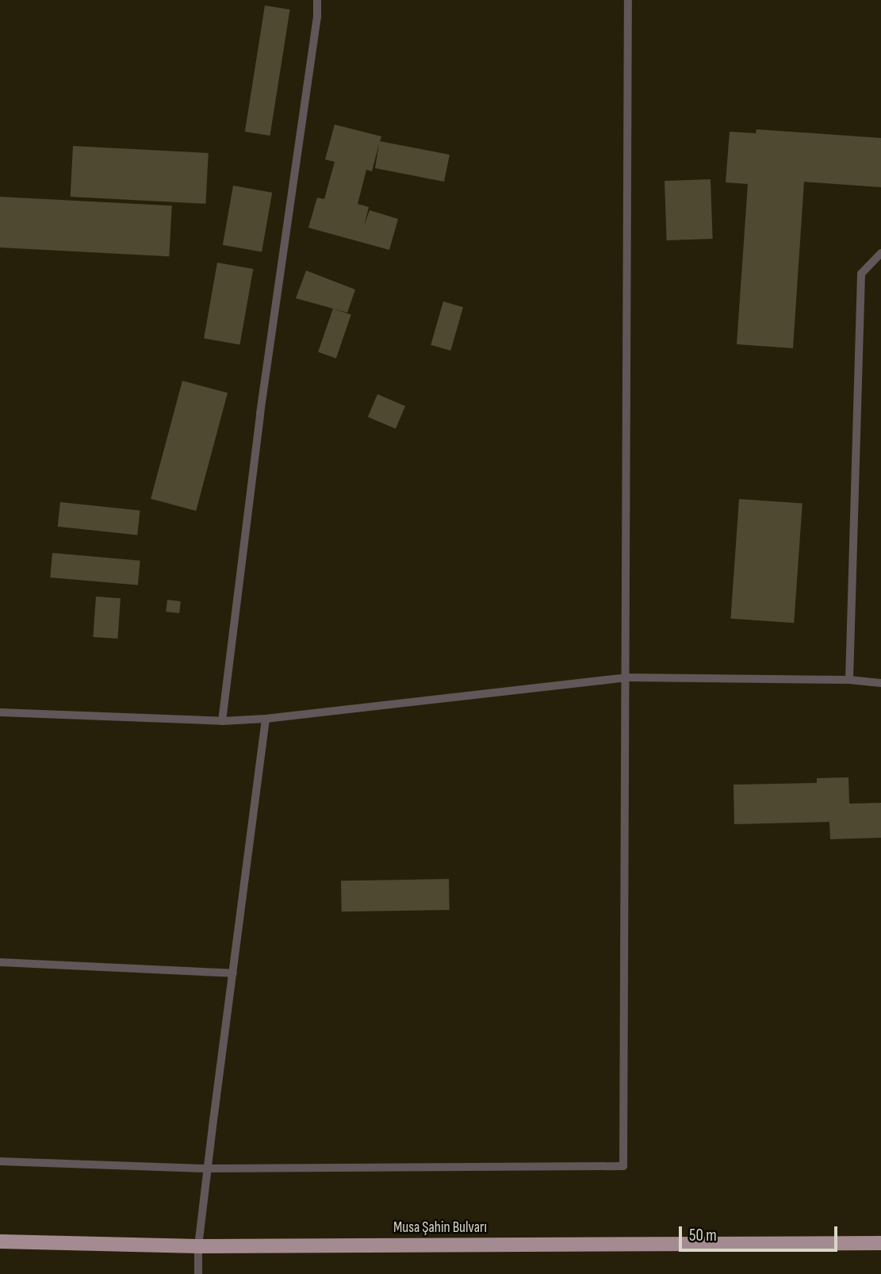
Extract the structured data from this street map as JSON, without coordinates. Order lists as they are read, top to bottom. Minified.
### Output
{"streets":{"main road":["Musa Şahin Bulvarı"]},"scale_bar":"50 m"}
